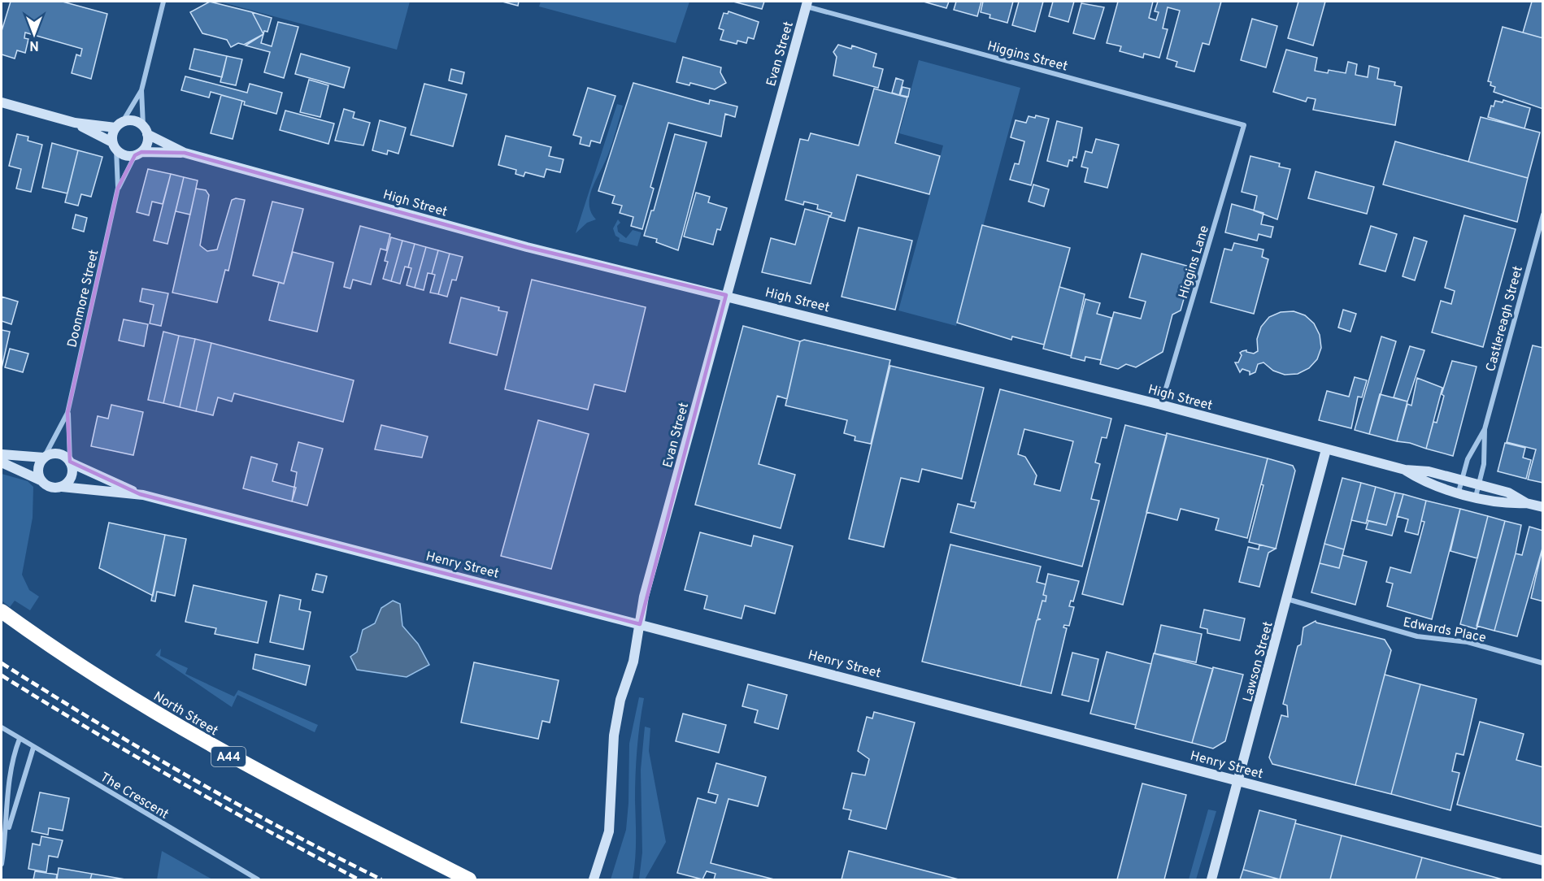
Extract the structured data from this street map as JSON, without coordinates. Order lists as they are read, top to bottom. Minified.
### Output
{"streets":{"highway":["North Street","A44"],"street":["Evan Street","Higgins Street","High Street","Higgins Lane","Doonmore Street","Castlereagh Street","Henry Street","Edwards Place","Lawson Street","The Crescent"]},"crossings":[["Evan Street","Higgins Street"],["Evan Street","High Street"],["Evan Street","Henry Street"],["Higgins Street","Higgins Lane"],["High Street","Higgins Lane"],["High Street","Doonmore Street"],["High Street","Castlereagh Street"],["High Street","Lawson Street"],["Doonmore Street","Henry Street"],["Henry Street","Lawson Street"],["Edwards Place","Lawson Street"]],"north":"bottom"}
